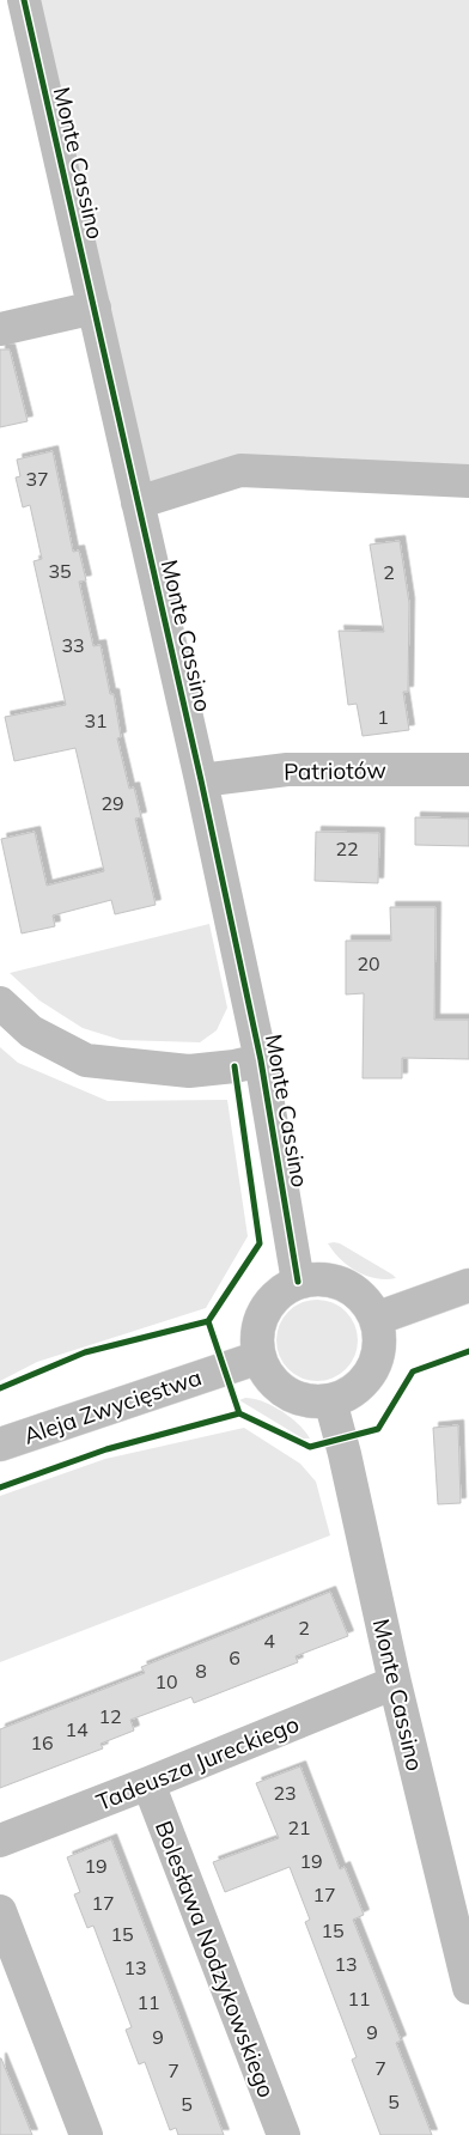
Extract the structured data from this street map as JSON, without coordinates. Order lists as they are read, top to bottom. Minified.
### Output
{"streets":{"street":["Monte Cassino","Patriotów","Aleja Zwycięstwa","Tadeusza Jureckiego","Bolesława Nodzykowskiego"]},"crossings":[["Monte Cassino","Patriotów"],["Monte Cassino","Aleja Zwycięstwa"],["Monte Cassino","Tadeusza Jureckiego"],["Tadeusza Jureckiego","Bolesława Nodzykowskiego"]],"house_numbers":["37","35","2","33","1","31","29","22","20","2","4","6","8","10","12","14","16","23","21","19","19","17","17","15","15","13","13","11","11","9","9","7","7","5","5"]}
